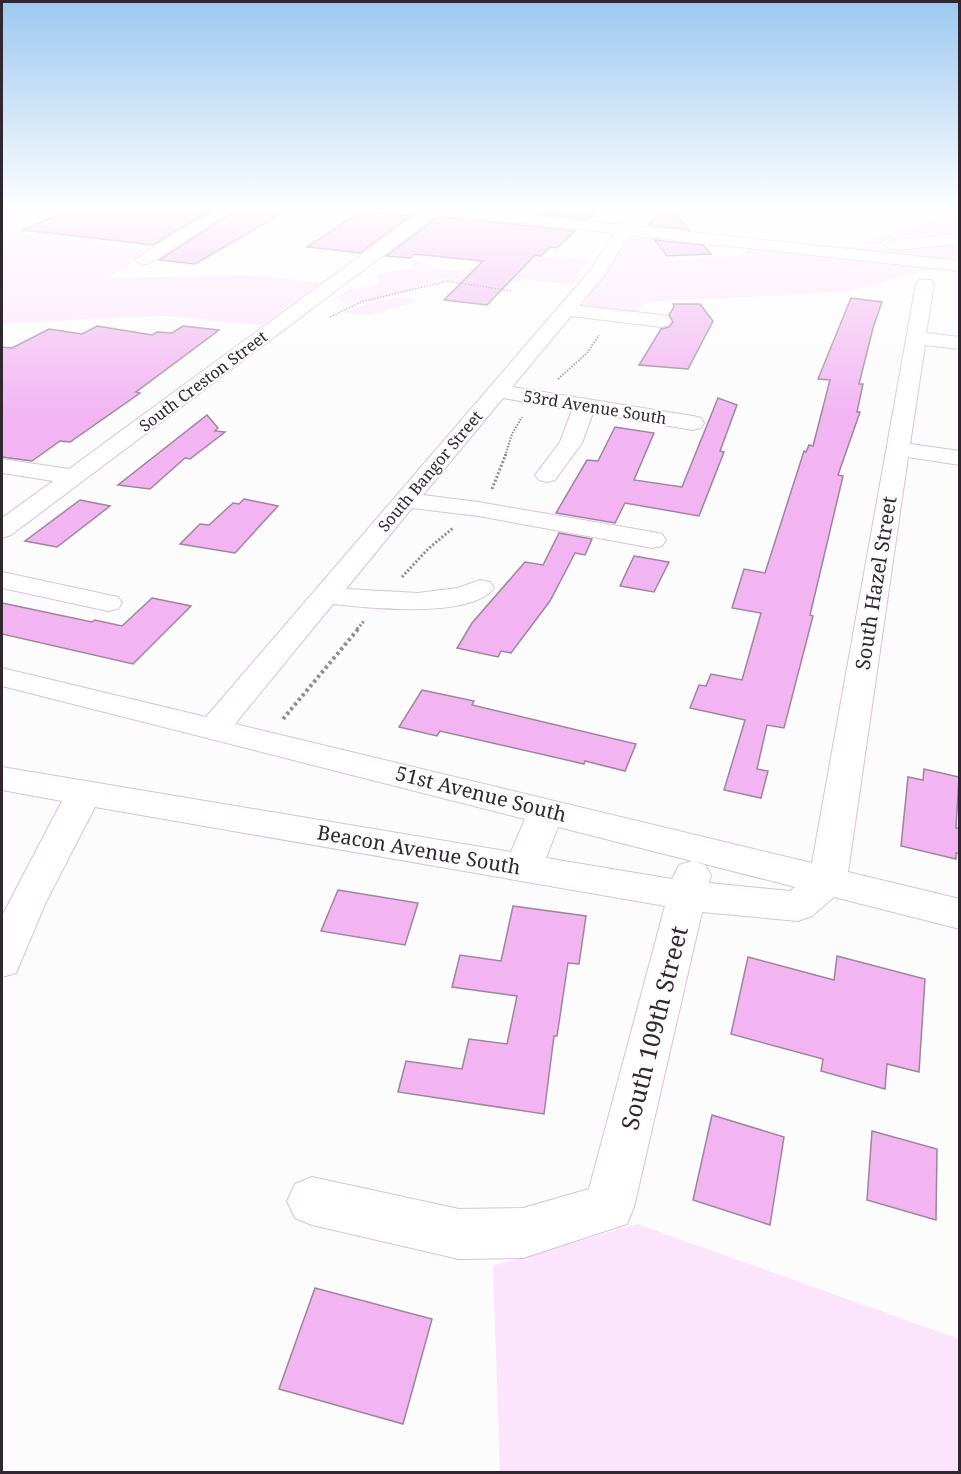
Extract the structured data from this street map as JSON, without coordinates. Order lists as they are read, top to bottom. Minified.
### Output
{"streets":{"street":["South Creston Street","53rd Avenue South","South Bangor Street","South Hazel Street","51st Avenue South","Beacon Avenue South","South 109th Street"]},"crossings":[["53rd Avenue South","South Bangor Street"],["South Bangor Street","51st Avenue South"],["South Hazel Street","51st Avenue South"],["South Hazel Street","Beacon Avenue South"],["51st Avenue South","Beacon Avenue South"],["51st Avenue South","South 109th Street"],["Beacon Avenue South","South 109th Street"]]}
